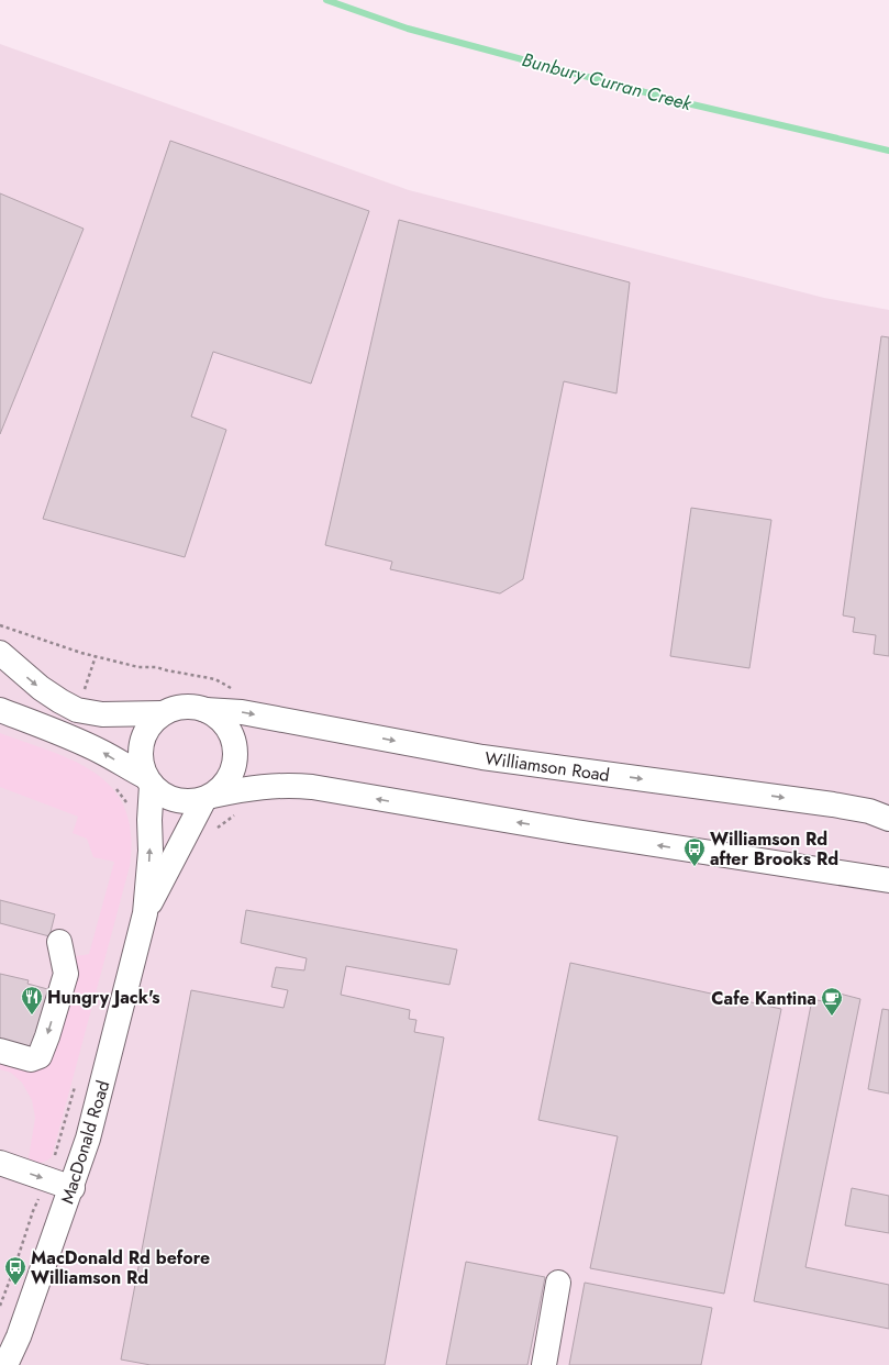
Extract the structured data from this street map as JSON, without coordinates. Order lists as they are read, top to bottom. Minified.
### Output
{"streets":{"main road":["Williamson Road","MacDonald Road"]},"crossings":[["Williamson Road","MacDonald Road"]],"water":["Bunbury Curran Creek"],"places":{"bus stop":["Williamson Rd after Brooks Rd","MacDonald Rd before Williamson Rd"],"restaurant":["Hungry Jack's"],"cafe":["Cafe Kantina"]}}
